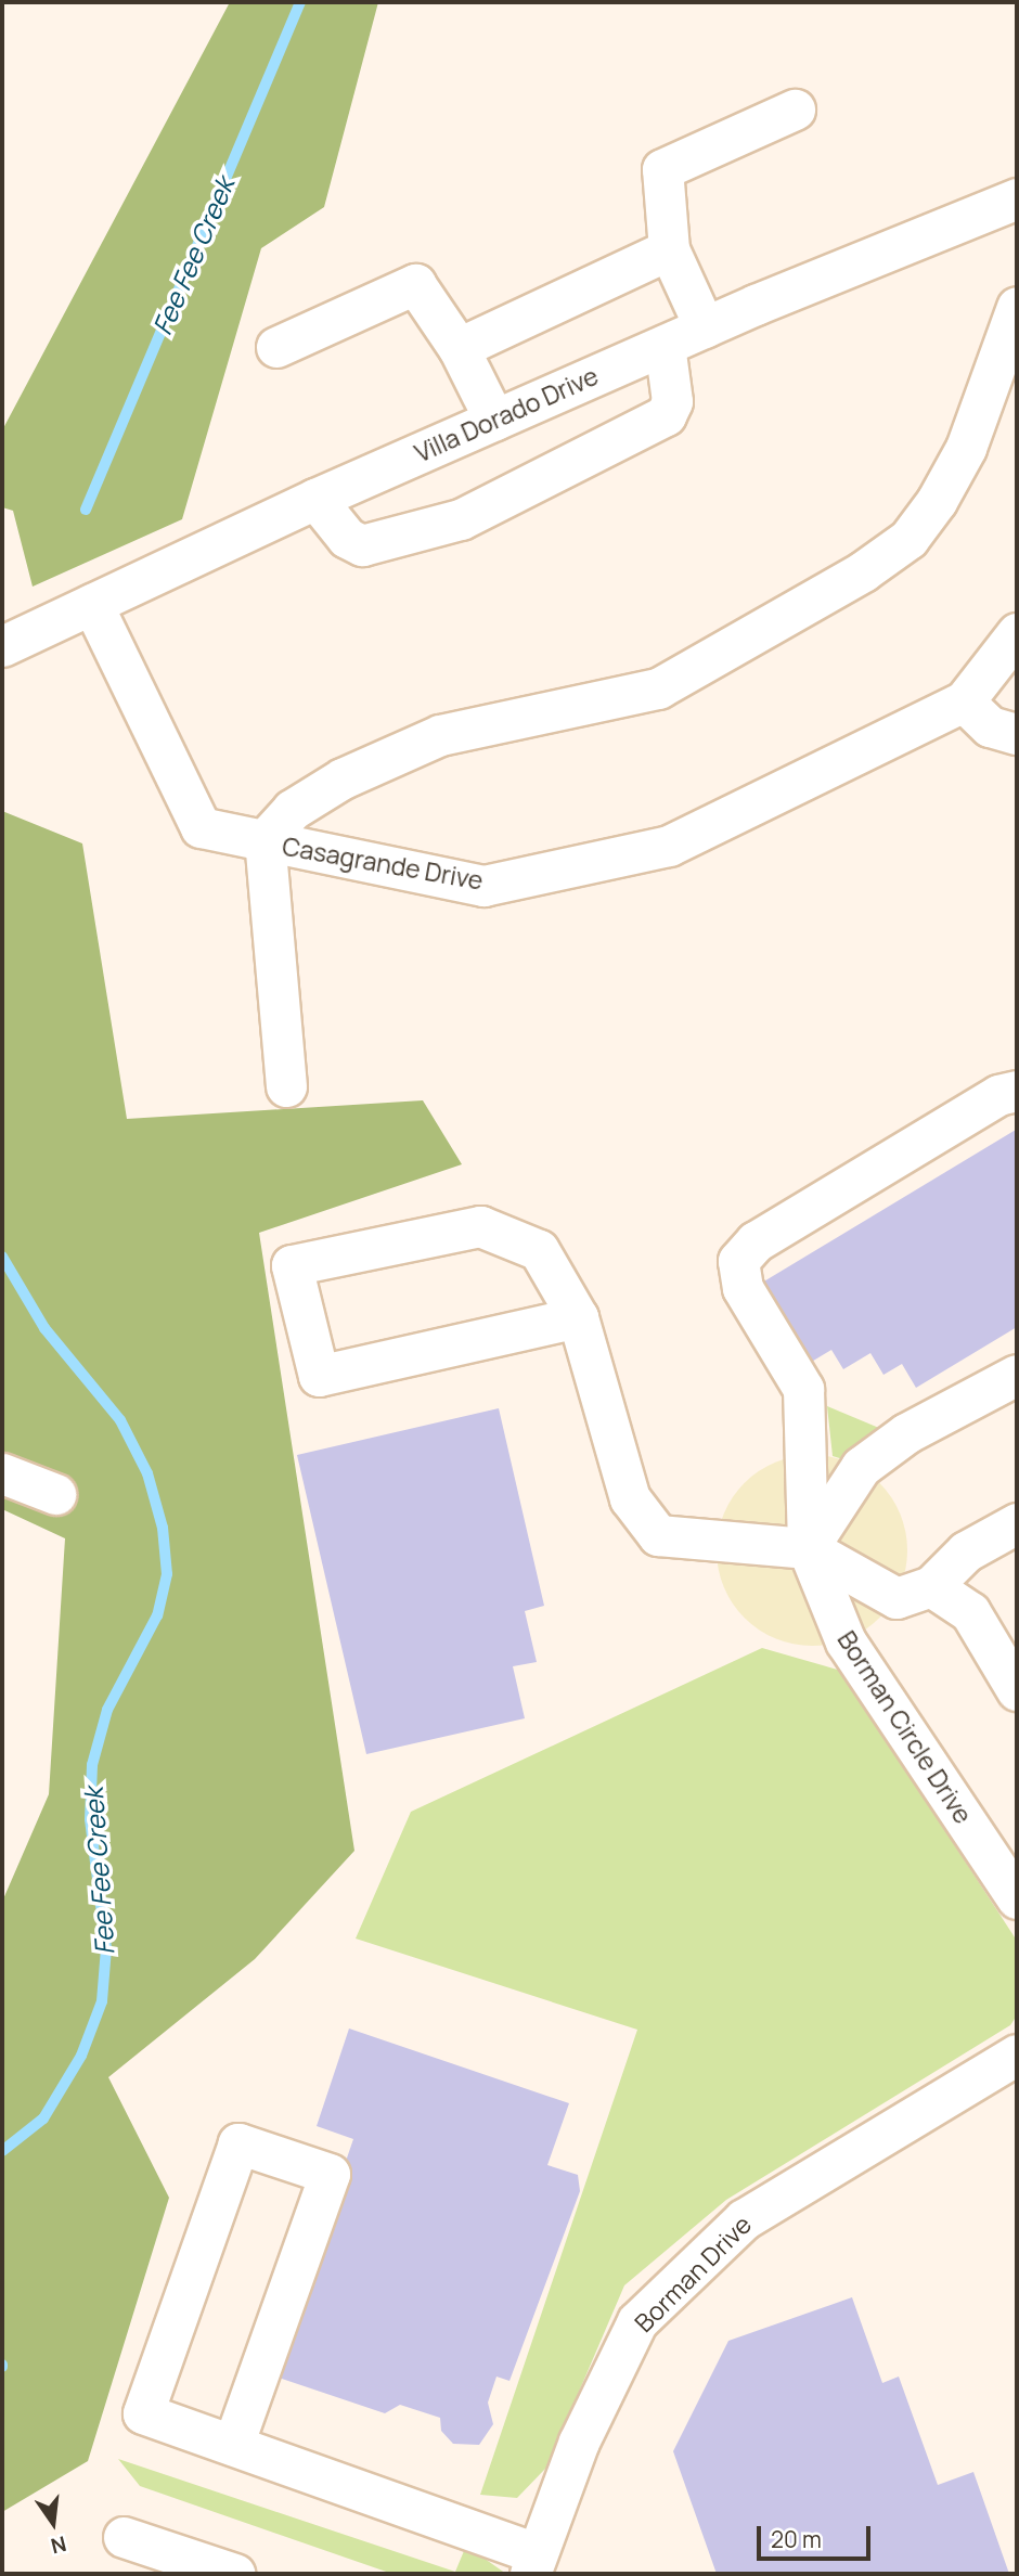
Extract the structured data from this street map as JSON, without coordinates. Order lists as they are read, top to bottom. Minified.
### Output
{"streets":{"street":["Villa Dorado Drive","Casagrande Drive","Borman Circle Drive","Borman Drive"]},"crossings":[["Villa Dorado Drive","Casagrande Drive"]],"water":["Fee Fee Creek"],"scale_bar":"20 m","north":"bottom"}
